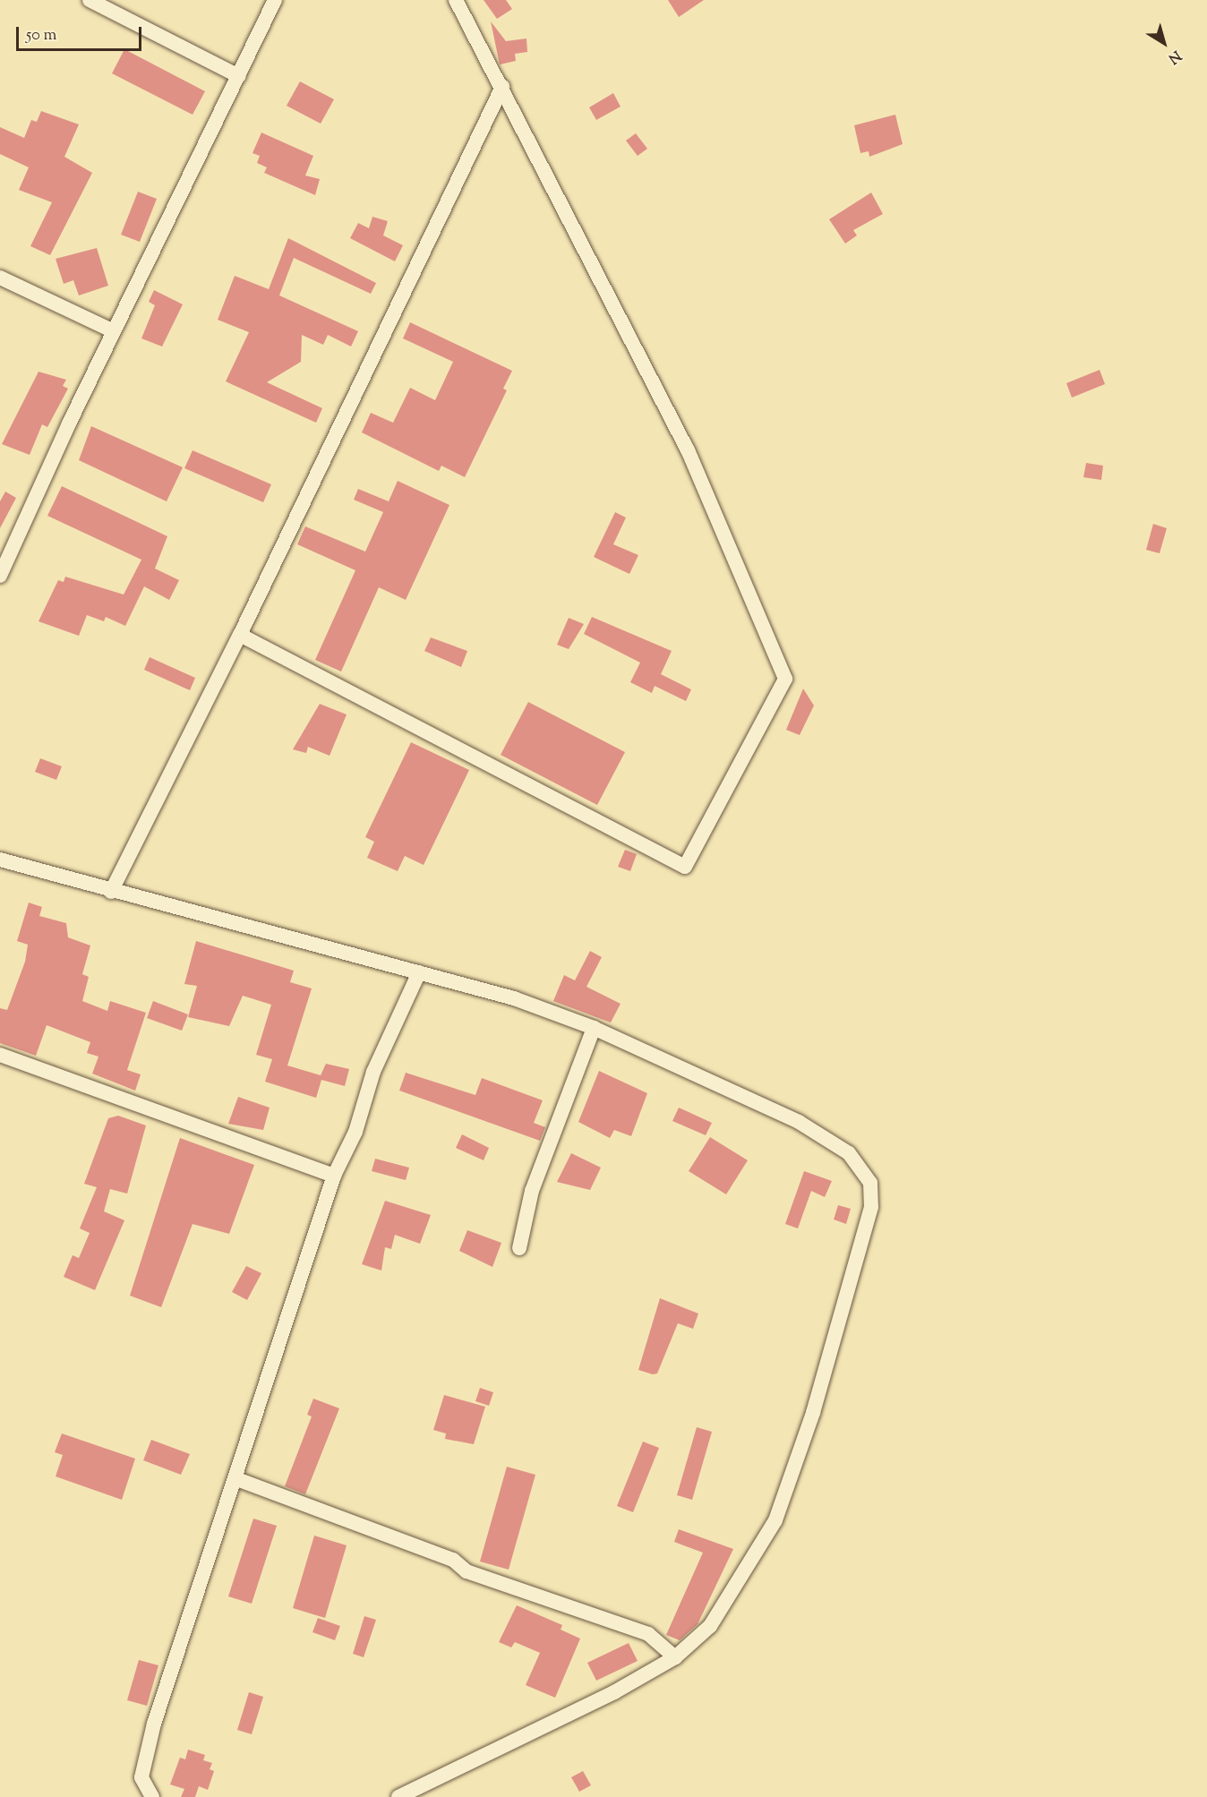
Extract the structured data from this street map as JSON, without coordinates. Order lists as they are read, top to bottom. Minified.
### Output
{"scale_bar":"50 m","north":"bottom right"}
